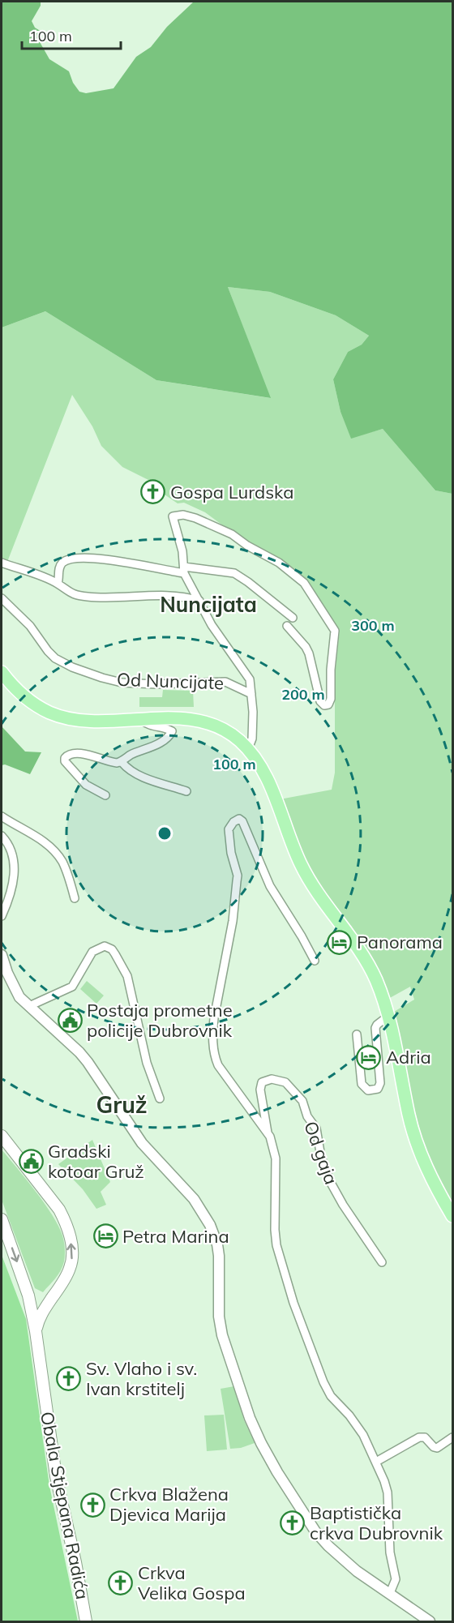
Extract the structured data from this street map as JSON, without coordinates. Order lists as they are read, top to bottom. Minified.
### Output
{"streets":{"main road":["Obala Stjepana Radića"],"street":["Od Nuncijate","Od gaja"]},"districts":["Nuncijata","Gruž"],"places":{"church":["Gospa Lurdska","Sv. Vlaho i sv. Ivan krstitelj","Crkva Blažena Djevica Marija","Baptistička crkva Dubrovnik","Crkva Velika Gospa"],"hotel":["Panorama","Adria","Petra Marina"],"public building":["Postaja prometne policije Dubrovnik","Gradski kotoar Gruž"]},"scale_bar":"100 m","rings":["300 m","200 m","100 m"]}
